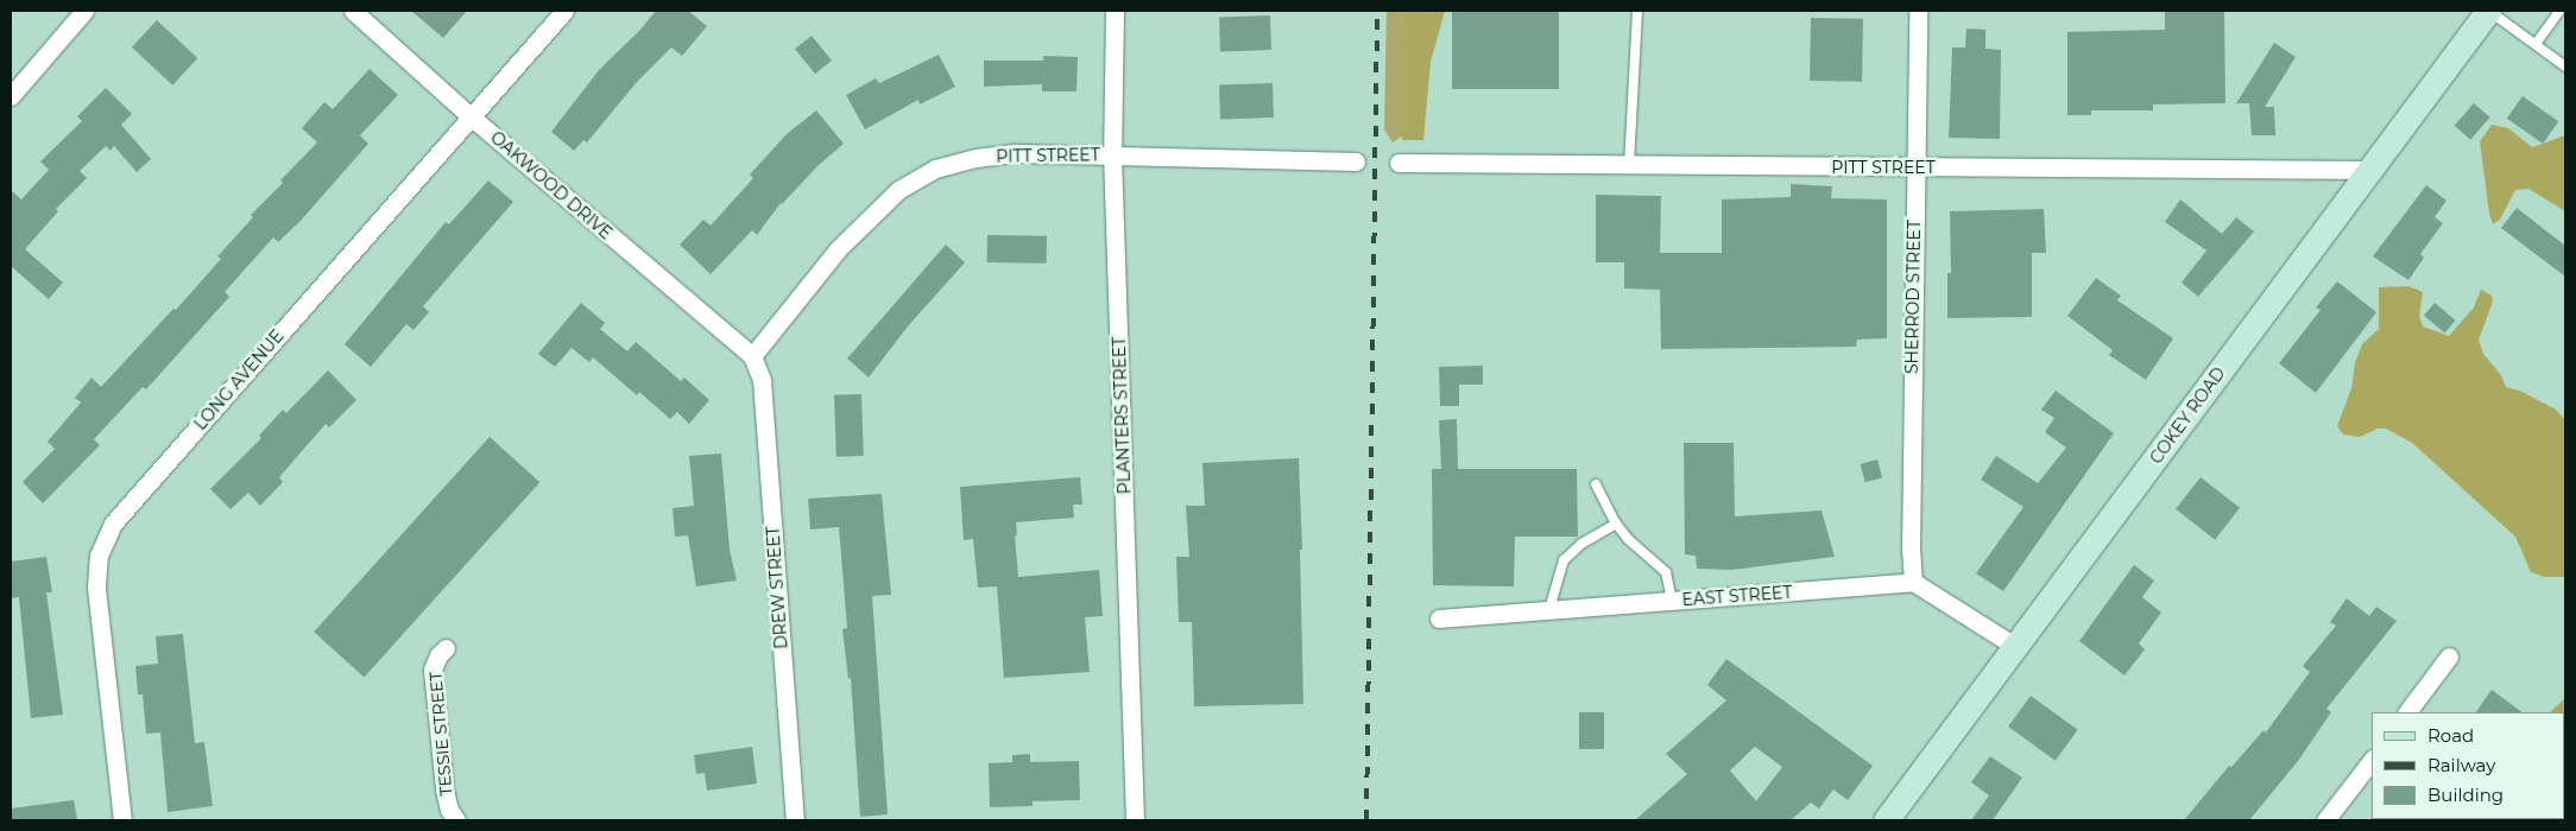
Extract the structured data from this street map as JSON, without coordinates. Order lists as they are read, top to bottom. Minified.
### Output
{"streets":{"street":["PITT STREET","OAKWOOD DRIVE","SHERROD STREET","LONG AVENUE","PLANTERS STREET","COKEY ROAD","DREW STREET","EAST STREET","TESSIE STREET"]},"crossings":[["PITT STREET","OAKWOOD DRIVE"],["PITT STREET","SHERROD STREET"],["PITT STREET","PLANTERS STREET"],["PITT STREET","COKEY ROAD"],["PITT STREET","DREW STREET"],["OAKWOOD DRIVE","LONG AVENUE"],["OAKWOOD DRIVE","DREW STREET"],["SHERROD STREET","EAST STREET"]],"legend":["Road","Railway","Building"]}
